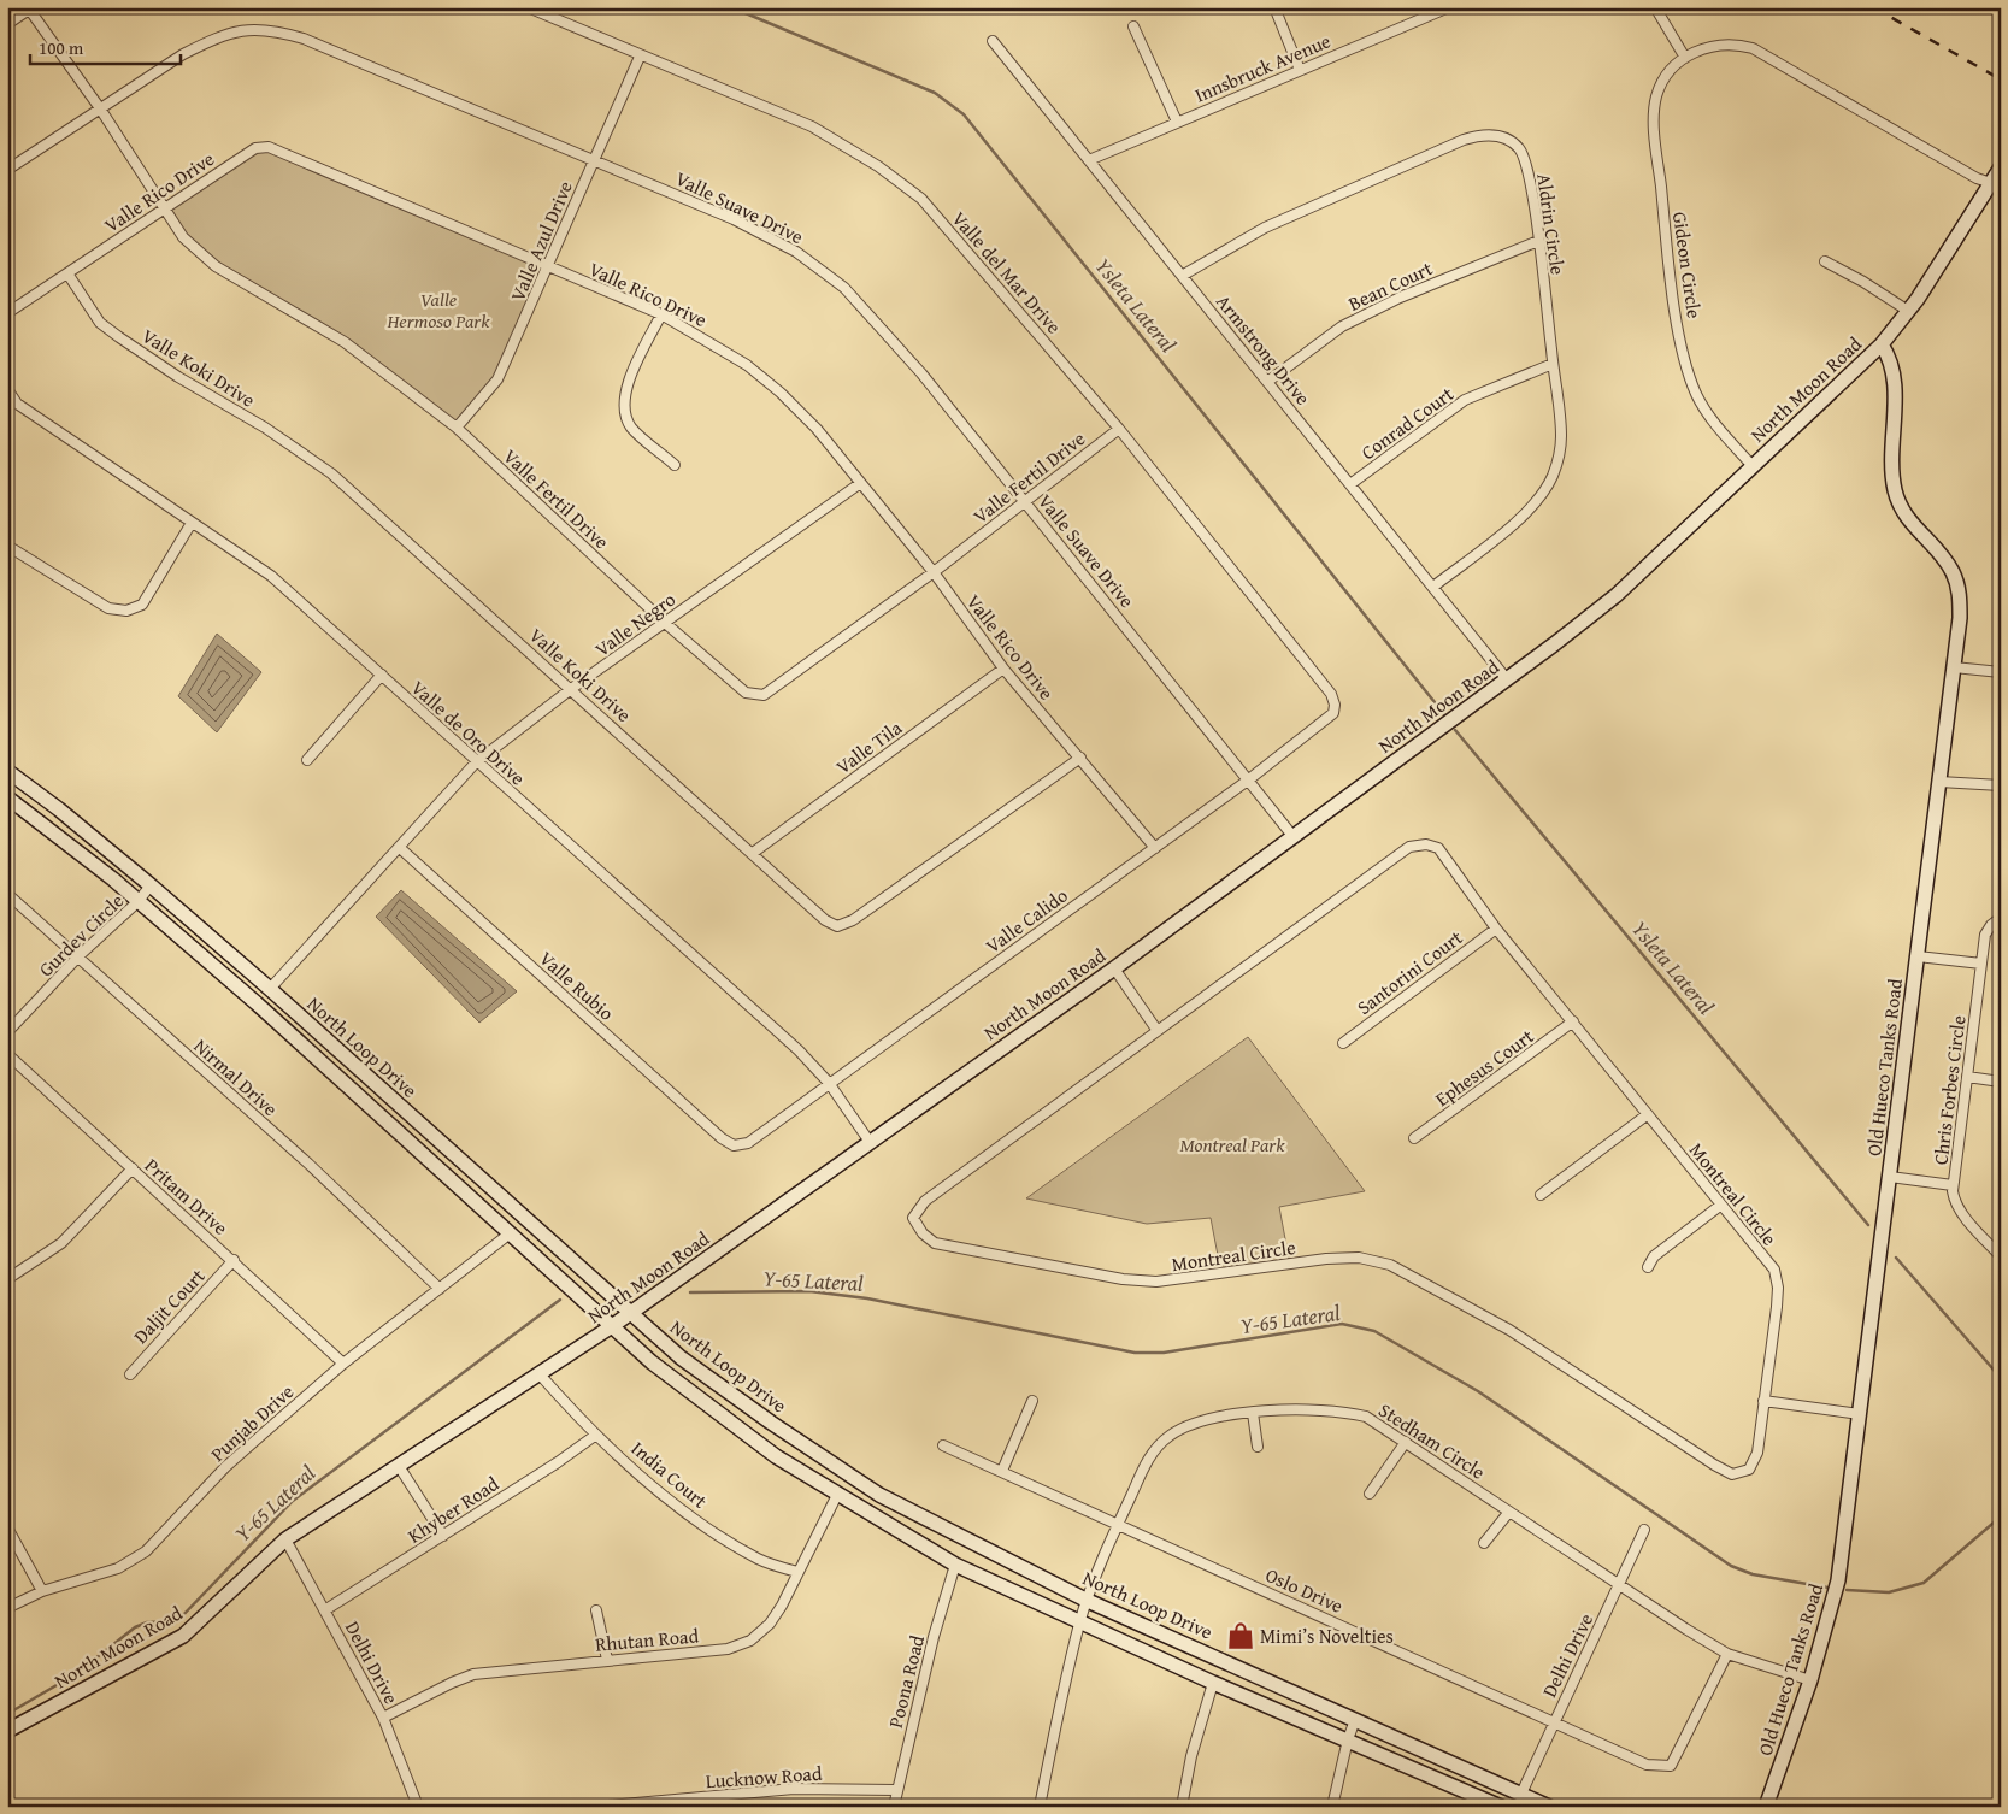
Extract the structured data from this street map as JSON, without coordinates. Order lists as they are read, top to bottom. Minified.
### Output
{"streets":{"street":["Innsbruck Avenue","Valle Rico Drive","Valle Suave Drive","Aldrin Circle","Valle Azul Drive","Gideon Circle","Valle del Mar Drive","Bean Court","Armstrong Drive","Valle Koki Drive","North Moon Road","Conrad Court","Valle Fertil Drive","Valle Negro","Valle de Oro Drive","Valle Tila","Valle Calido","Gurdev Circle","Santorini Court","Valle Rubio","North Loop Drive","Ephesus Court","Old Hueco Tanks Road","Nirmal Drive","Chris Forbes Circle","Montreal Circle","Pritam Drive","Daljit Court","Punjab Drive","Stedham Circle","India Court","Khyber Road","Oslo Drive","Rhutan Road","Delhi Drive","Poona Road","Lucknow Road"]},"crossings":[["Innsbruck Avenue","Armstrong Drive"],["Valle Rico Drive","Valle Azul Drive"],["Valle Rico Drive","Valle Koki Drive"],["Valle Rico Drive","Valle Fertil Drive"],["Valle Rico Drive","Valle Negro"],["Valle Rico Drive","Valle Tila"],["Valle Rico Drive","Valle Calido"],["Valle Suave Drive","Valle Azul Drive"],["Valle Suave Drive","North Moon Road"],["Valle Suave Drive","Valle Fertil Drive"],["Valle Suave Drive","Valle Calido"],["Aldrin Circle","Bean Court"],["Aldrin Circle","Armstrong Drive"],["Aldrin Circle","Conrad Court"],["Valle Azul Drive","Valle del Mar Drive"],["Valle Azul Drive","Valle Fertil Drive"],["Gideon Circle","North Moon Road"],["Valle del Mar Drive","Valle Fertil Drive"],["Valle del Mar Drive","Valle Calido"],["Bean Court","Armstrong Drive"],["Armstrong Drive","North Moon Road"],["Armstrong Drive","Conrad Court"],["Valle Koki Drive","Valle Negro"],["Valle Koki Drive","Valle Tila"],["North Moon Road","Valle de Oro Drive"],["North Moon Road","North Loop Drive"],["North Moon Road","Old Hueco Tanks Road"],["North Moon Road","India Court"],["North Moon Road","Delhi Drive"],["Valle Fertil Drive","Valle Negro"],["Valle Negro","Valle de Oro Drive"],["Valle Negro","Valle Rubio"],["Valle Negro","North Loop Drive"],["Valle de Oro Drive","Valle Calido"],["Valle Calido","Valle Rubio"],["Gurdev Circle","North Loop Drive"],["Gurdev Circle","Nirmal Drive"],["Santorini Court","Montreal Circle"],["North Loop Drive","Punjab Drive"],["North Loop Drive","Stedham Circle"],["North Loop Drive","Rhutan Road"],["North Loop Drive","Delhi Drive"],["North Loop Drive","Poona Road"],["Ephesus Court","Montreal Circle"],["Old Hueco Tanks Road","Stedham Circle"],["Nirmal Drive","Punjab Drive"],["Pritam Drive","Daljit Court"],["Pritam Drive","Punjab Drive"],["Stedham Circle","Oslo Drive"],["Stedham Circle","Delhi Drive"],["India Court","Khyber Road"],["India Court","Rhutan Road"],["Khyber Road","Delhi Drive"],["Oslo Drive","Delhi Drive"],["Rhutan Road","Delhi Drive"],["Poona Road","Lucknow Road"]],"water":["Ysleta Lateral","Y-65 Lateral"],"parks":["Valle Hermoso Park","Montreal Park"],"places":{"shop":["Mimi’s Novelties"]},"scale_bar":"100 m"}
